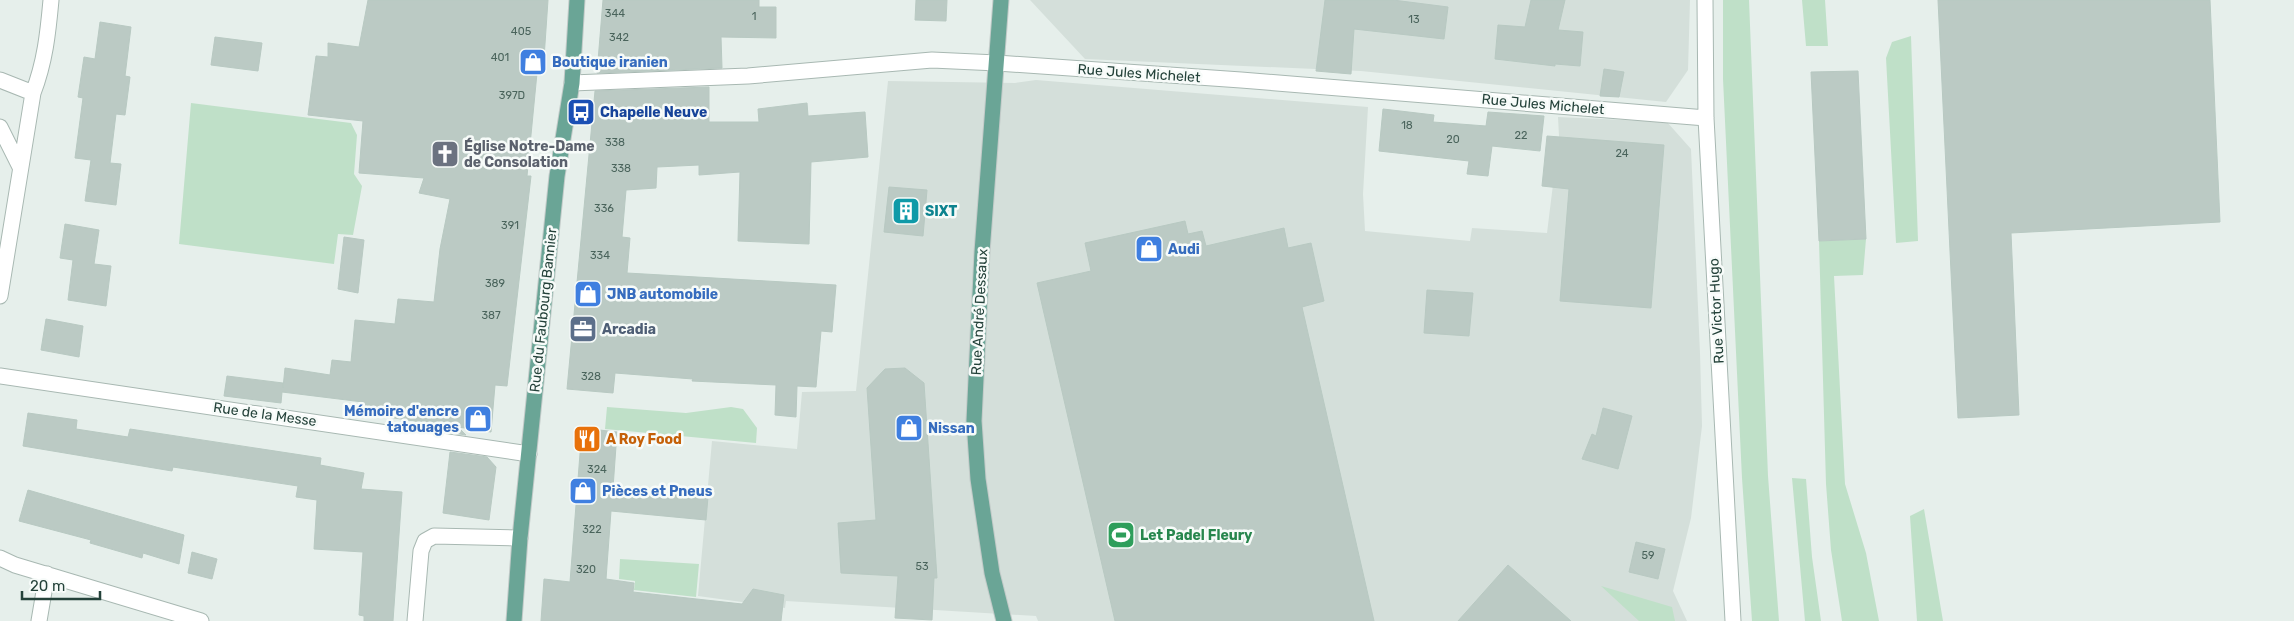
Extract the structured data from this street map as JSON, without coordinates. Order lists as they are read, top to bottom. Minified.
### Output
{"streets":{"main road":["Rue du Faubourg Bannier","Rue André Dessaux"],"street":["Rue Jules Michelet","Rue Victor Hugo","Rue de la Messe"]},"crossings":[["Rue Jules Michelet","Rue du Faubourg Bannier"],["Rue Jules Michelet","Rue Victor Hugo"],["Rue Jules Michelet","Rue André Dessaux"],["Rue du Faubourg Bannier","Rue de la Messe"]],"places":{"shop":["Boutique iranien","Audi","JNB automobile","Mémoire d'encre tatouages","Nissan","Pièces et Pneus"],"bus stop":["Chapelle Neuve"],"church":["Église Notre-Dame de Consolation"],"building":["SIXT"],"office":["Arcadia"],"restaurant":["A Roy Food"],"sports":["Let Padel Fleury"]},"house_numbers":["344","1","13","405","342","401","397D","18","22","20","338","24","338","336","391","334","389","387","328","324","322","59","53","320"],"scale_bar":"20 m"}
